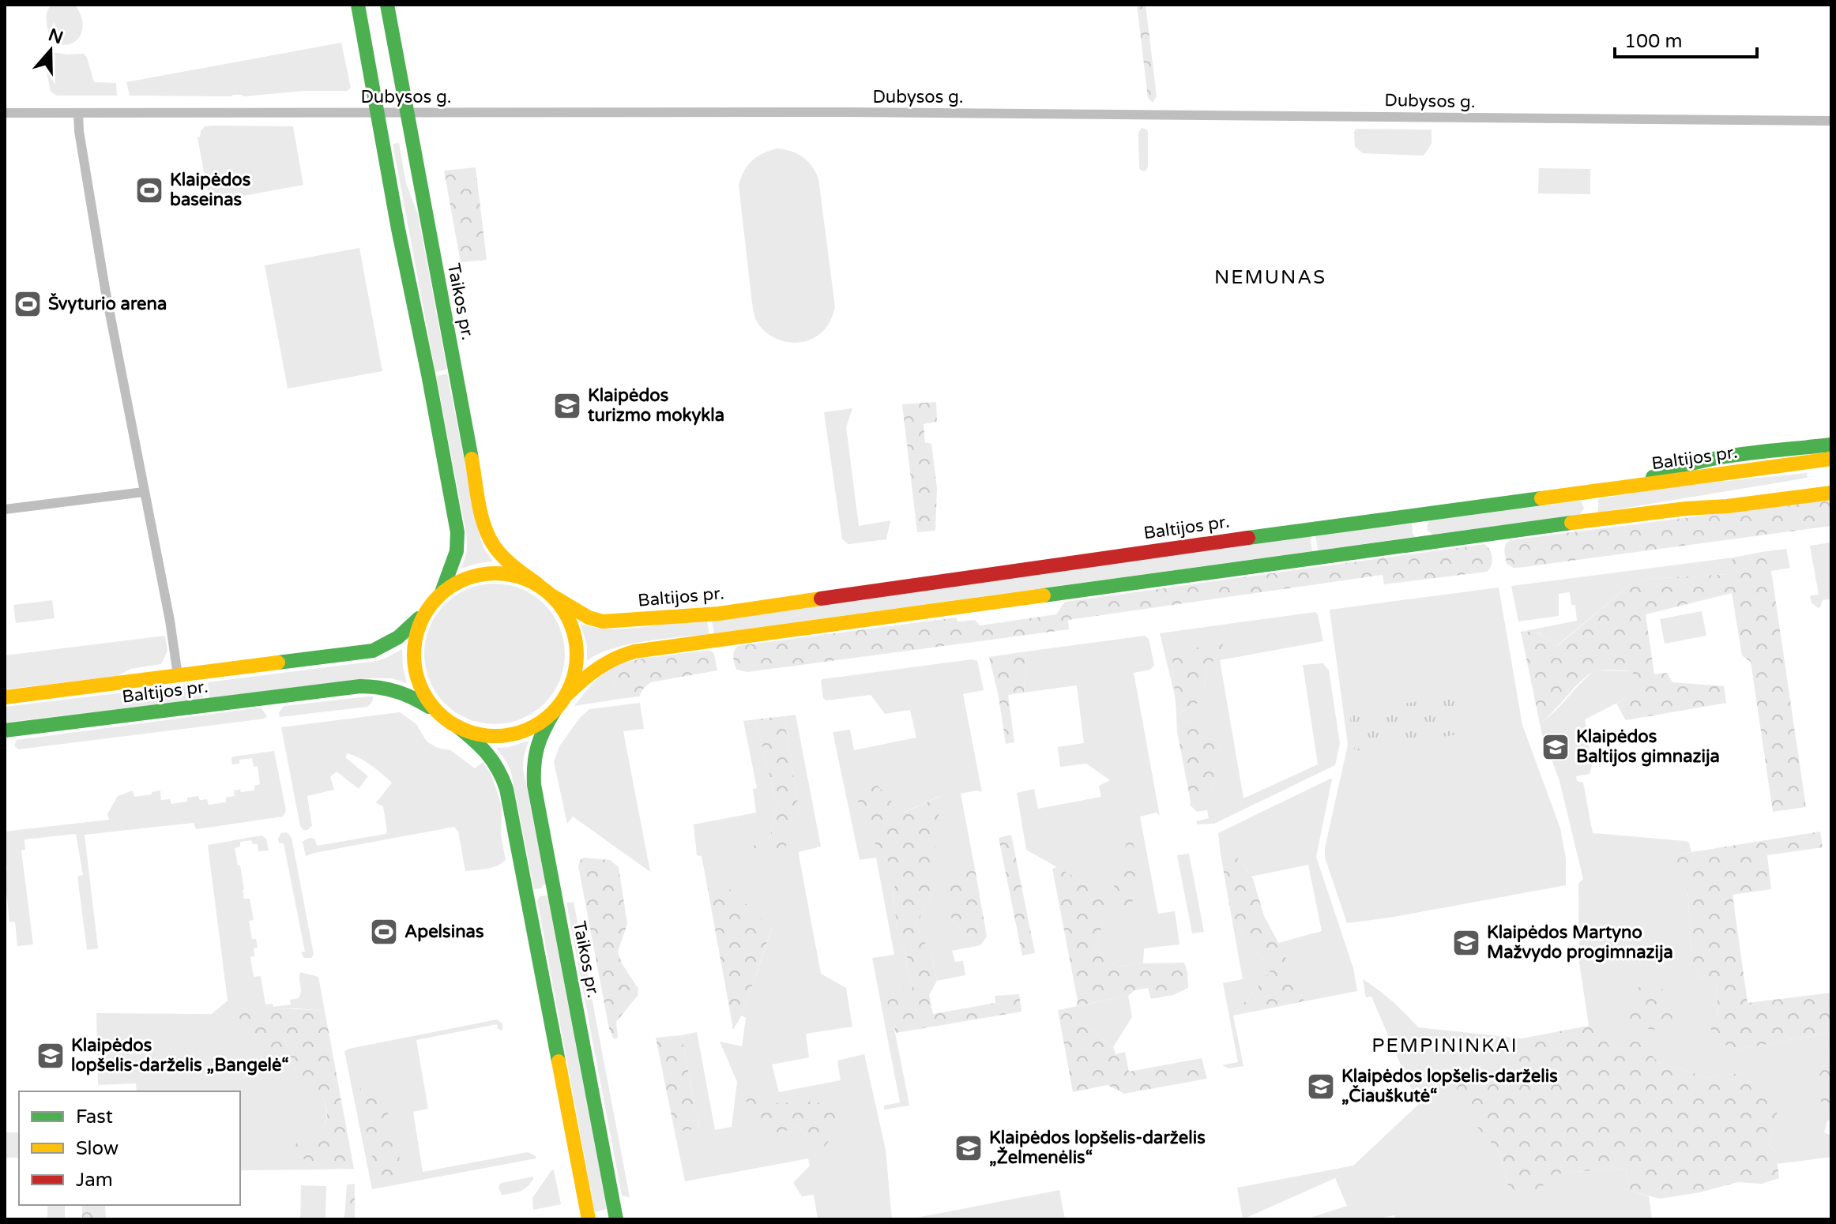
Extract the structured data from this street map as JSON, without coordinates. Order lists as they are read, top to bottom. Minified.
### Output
{"streets":{"main road":["Taikos pr.","Baltijos pr."],"street":["Dubysos g."]},"crossings":[["Dubysos g.","Taikos pr."],["Taikos pr.","Baltijos pr."]],"districts":["NEMUNAS","PEMPININKAI"],"places":{"sports":["Klaipėdos baseinas","Švyturio arena","Apelsinas"],"school or university":["Klaipėdos turizmo mokykla","Klaipėdos Baltijos gimnazija","Klaipėdos Martyno Mažvydo progimnazija","Klaipėdos lopšelis-darželis „Bangelė“","Klaipėdos lopšelis-darželis „Čiauškutė“","Klaipėdos lopšelis-darželis „Želmenėlis“"]},"legend":["Fast","Slow","Jam"],"scale_bar":"100 m","north":"top"}
